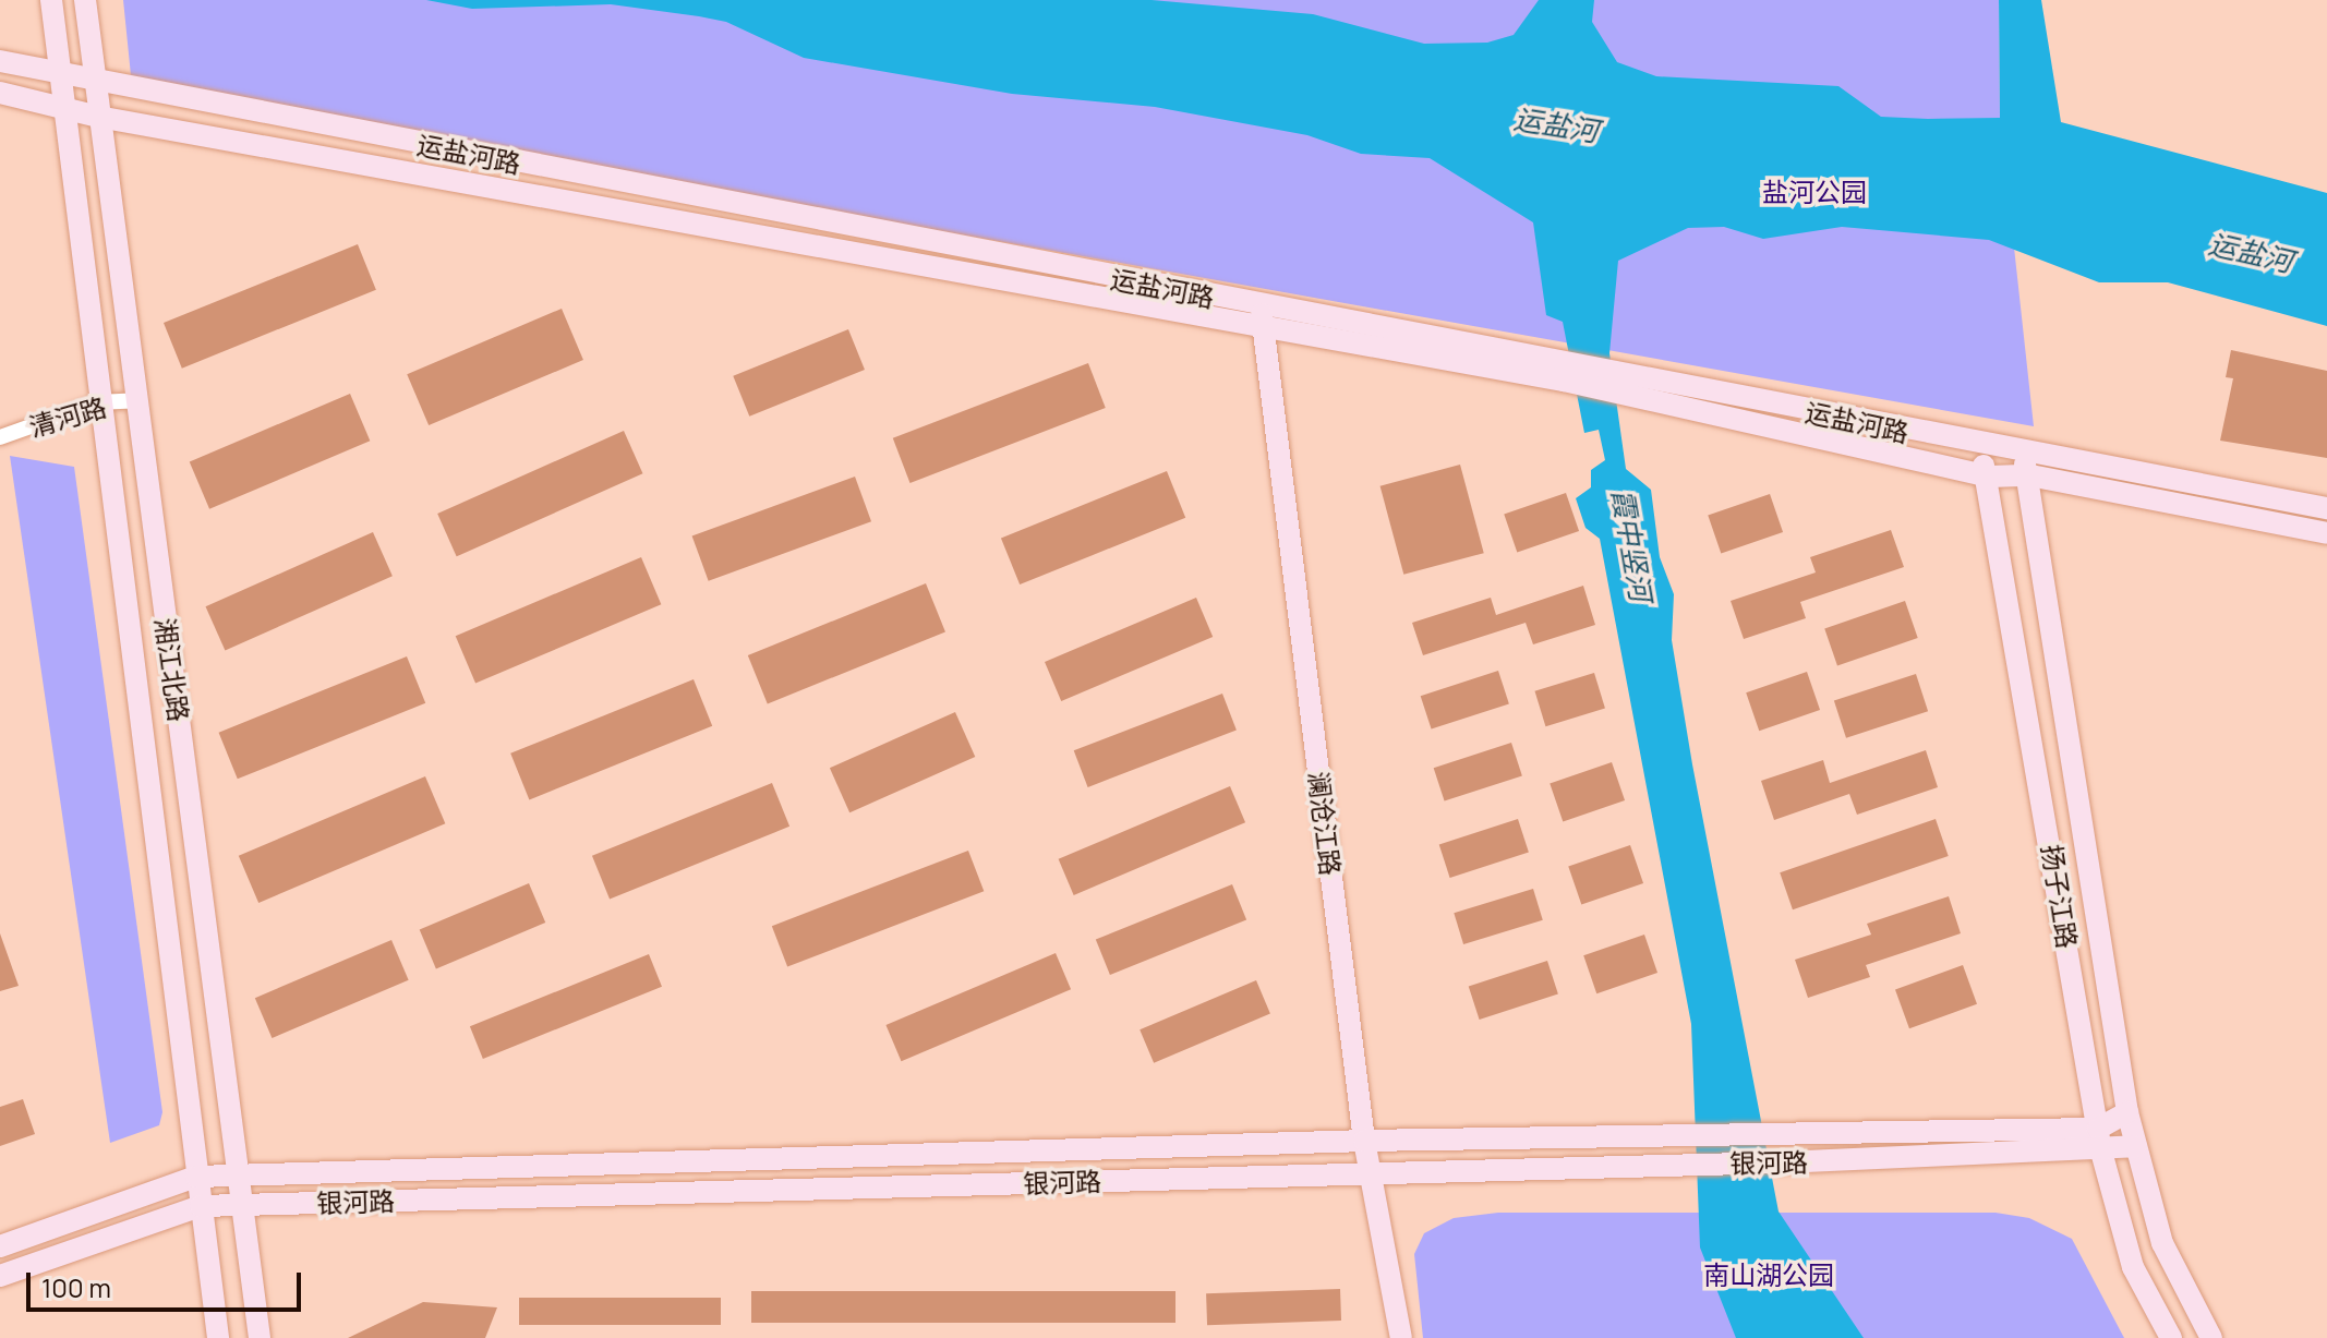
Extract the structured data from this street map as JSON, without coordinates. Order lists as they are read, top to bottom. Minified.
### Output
{"streets":{"main road":["运盐河路","湘江北路","澜沧江路","扬子江路","银河路"],"street":["清河路"]},"crossings":[["运盐河路","湘江北路"],["运盐河路","澜沧江路"],["运盐河路","扬子江路"],["清河路","湘江北路"],["湘江北路","银河路"],["澜沧江路","银河路"],["扬子江路","银河路"]],"water":["运盐河","霞中竖河"],"parks":["盐河公园","南山湖公园"],"scale_bar":"100 m"}
